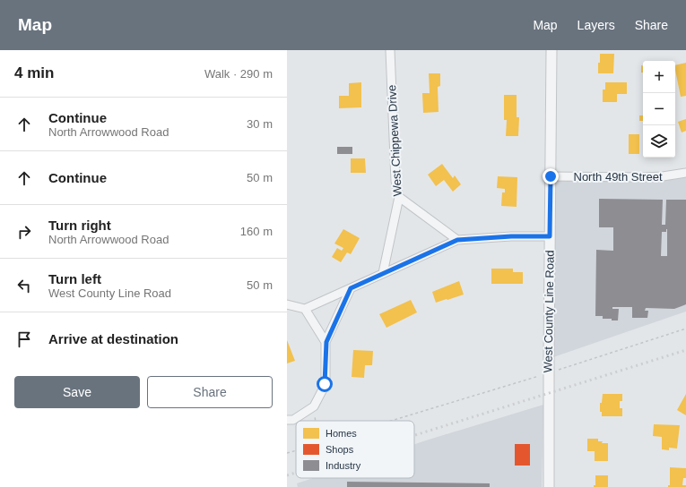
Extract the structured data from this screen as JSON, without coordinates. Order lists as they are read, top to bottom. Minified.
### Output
{"streets":{"street":["West Chippewa Drive","North 49th Street","West County Line Road"]},"crossings":[["North 49th Street","West County Line Road"]],"legend":["Homes","Shops","Industry"],"page":{"header":"Map","nav":["Map","Layers","Share"],"heading":["4 min","Walk · 290 m"],"map_buttons":["+","−"],"list":[["Continue","North Arrowwood Road","30 m"],["Continue","50 m"],["Turn right","North Arrowwood Road","160 m"],["Turn left","West County Line Road","50 m"],"Arrive at destination"],"buttons":["Save","Share"]}}
